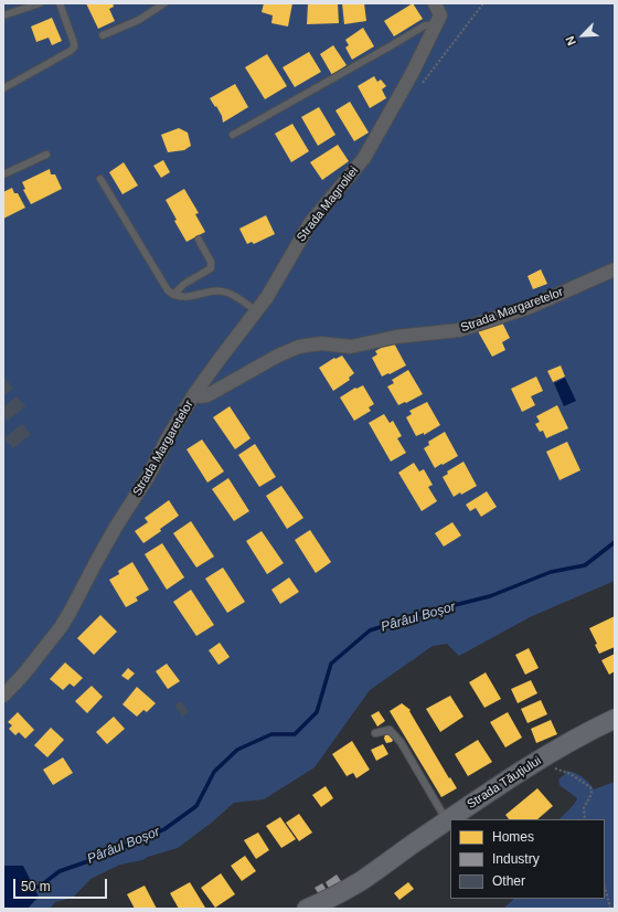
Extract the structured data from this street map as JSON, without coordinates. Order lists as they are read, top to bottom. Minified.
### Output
{"streets":{"main road":["Strada Tăuțiului"],"street":["Strada Magnoliei","Strada Margaretelor"]},"crossings":[["Strada Magnoliei","Strada Margaretelor"]],"water":["Pârâul Boșor"],"legend":["Homes","Industry","Other"],"scale_bar":"50 m","north":"bottom left"}
